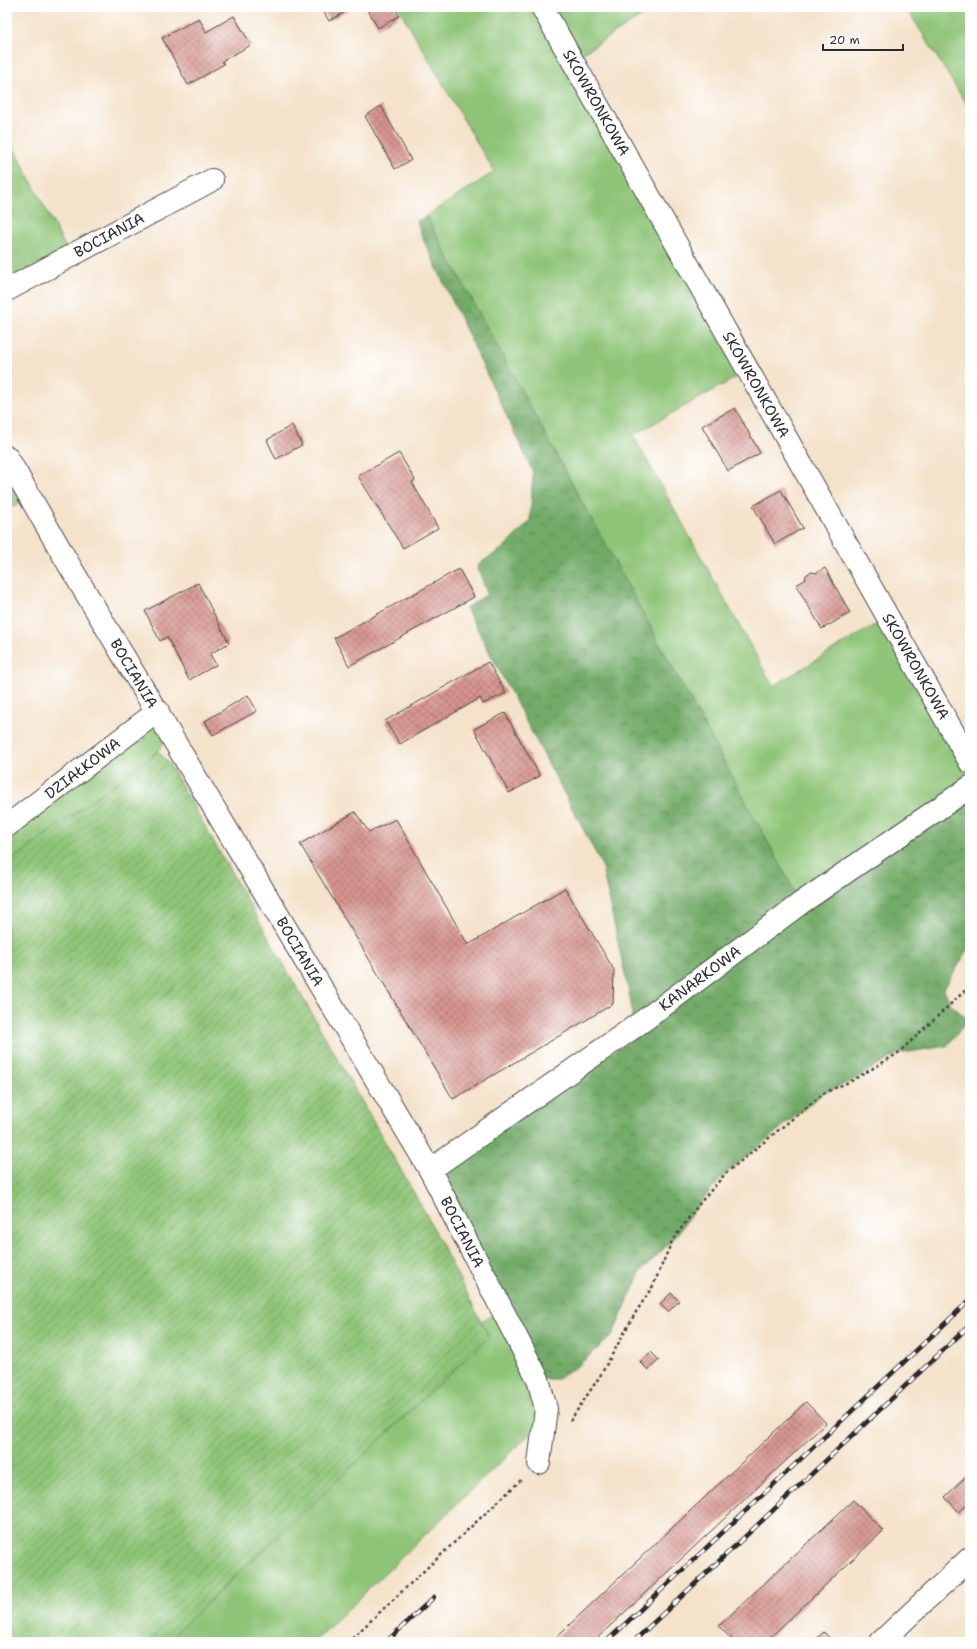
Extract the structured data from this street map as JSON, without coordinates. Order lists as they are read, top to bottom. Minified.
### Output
{"streets":{"street":["SKOWRONKOWA","BOCIANIA","DZIAŁKOWA","KANARKOWA"]},"crossings":[["BOCIANIA","DZIAŁKOWA"],["BOCIANIA","KANARKOWA"]],"scale_bar":"20 m"}
